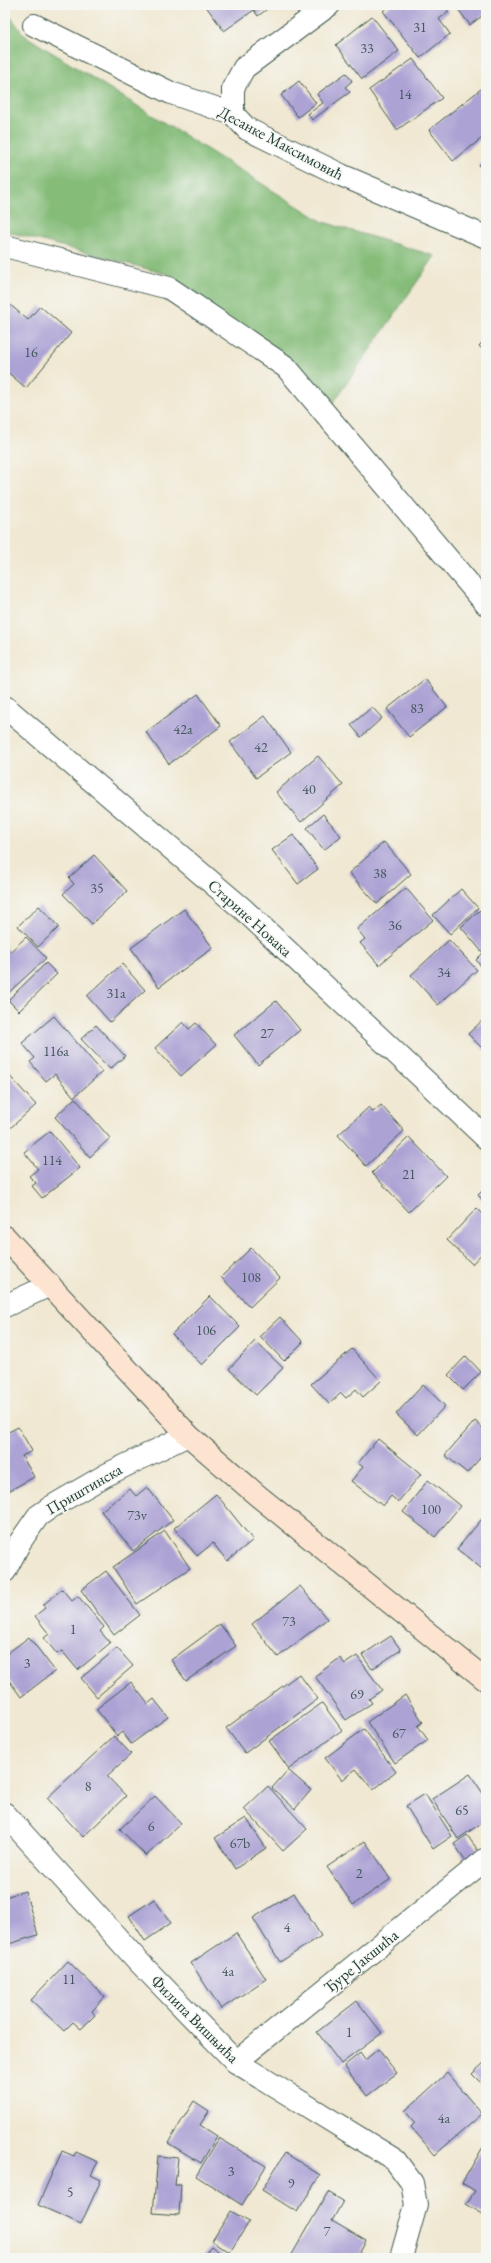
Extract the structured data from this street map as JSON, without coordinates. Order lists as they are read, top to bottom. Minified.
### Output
{"streets":{"street":["Десанке Максимовић","Старине Новака","Приштинска","Ђуре Јакшића","Филипа Вишњића"]},"crossings":[["Ђуре Јакшића","Филипа Вишњића"]],"house_numbers":["31","33","14","16","83","42a","42","40","38","35","36","34","31a","27","116a","114","21","108","106","100","73v","73","1","3","69","67","8","65","6","67b","2","4","4a","11","1","4a","3","9","5","7"]}
